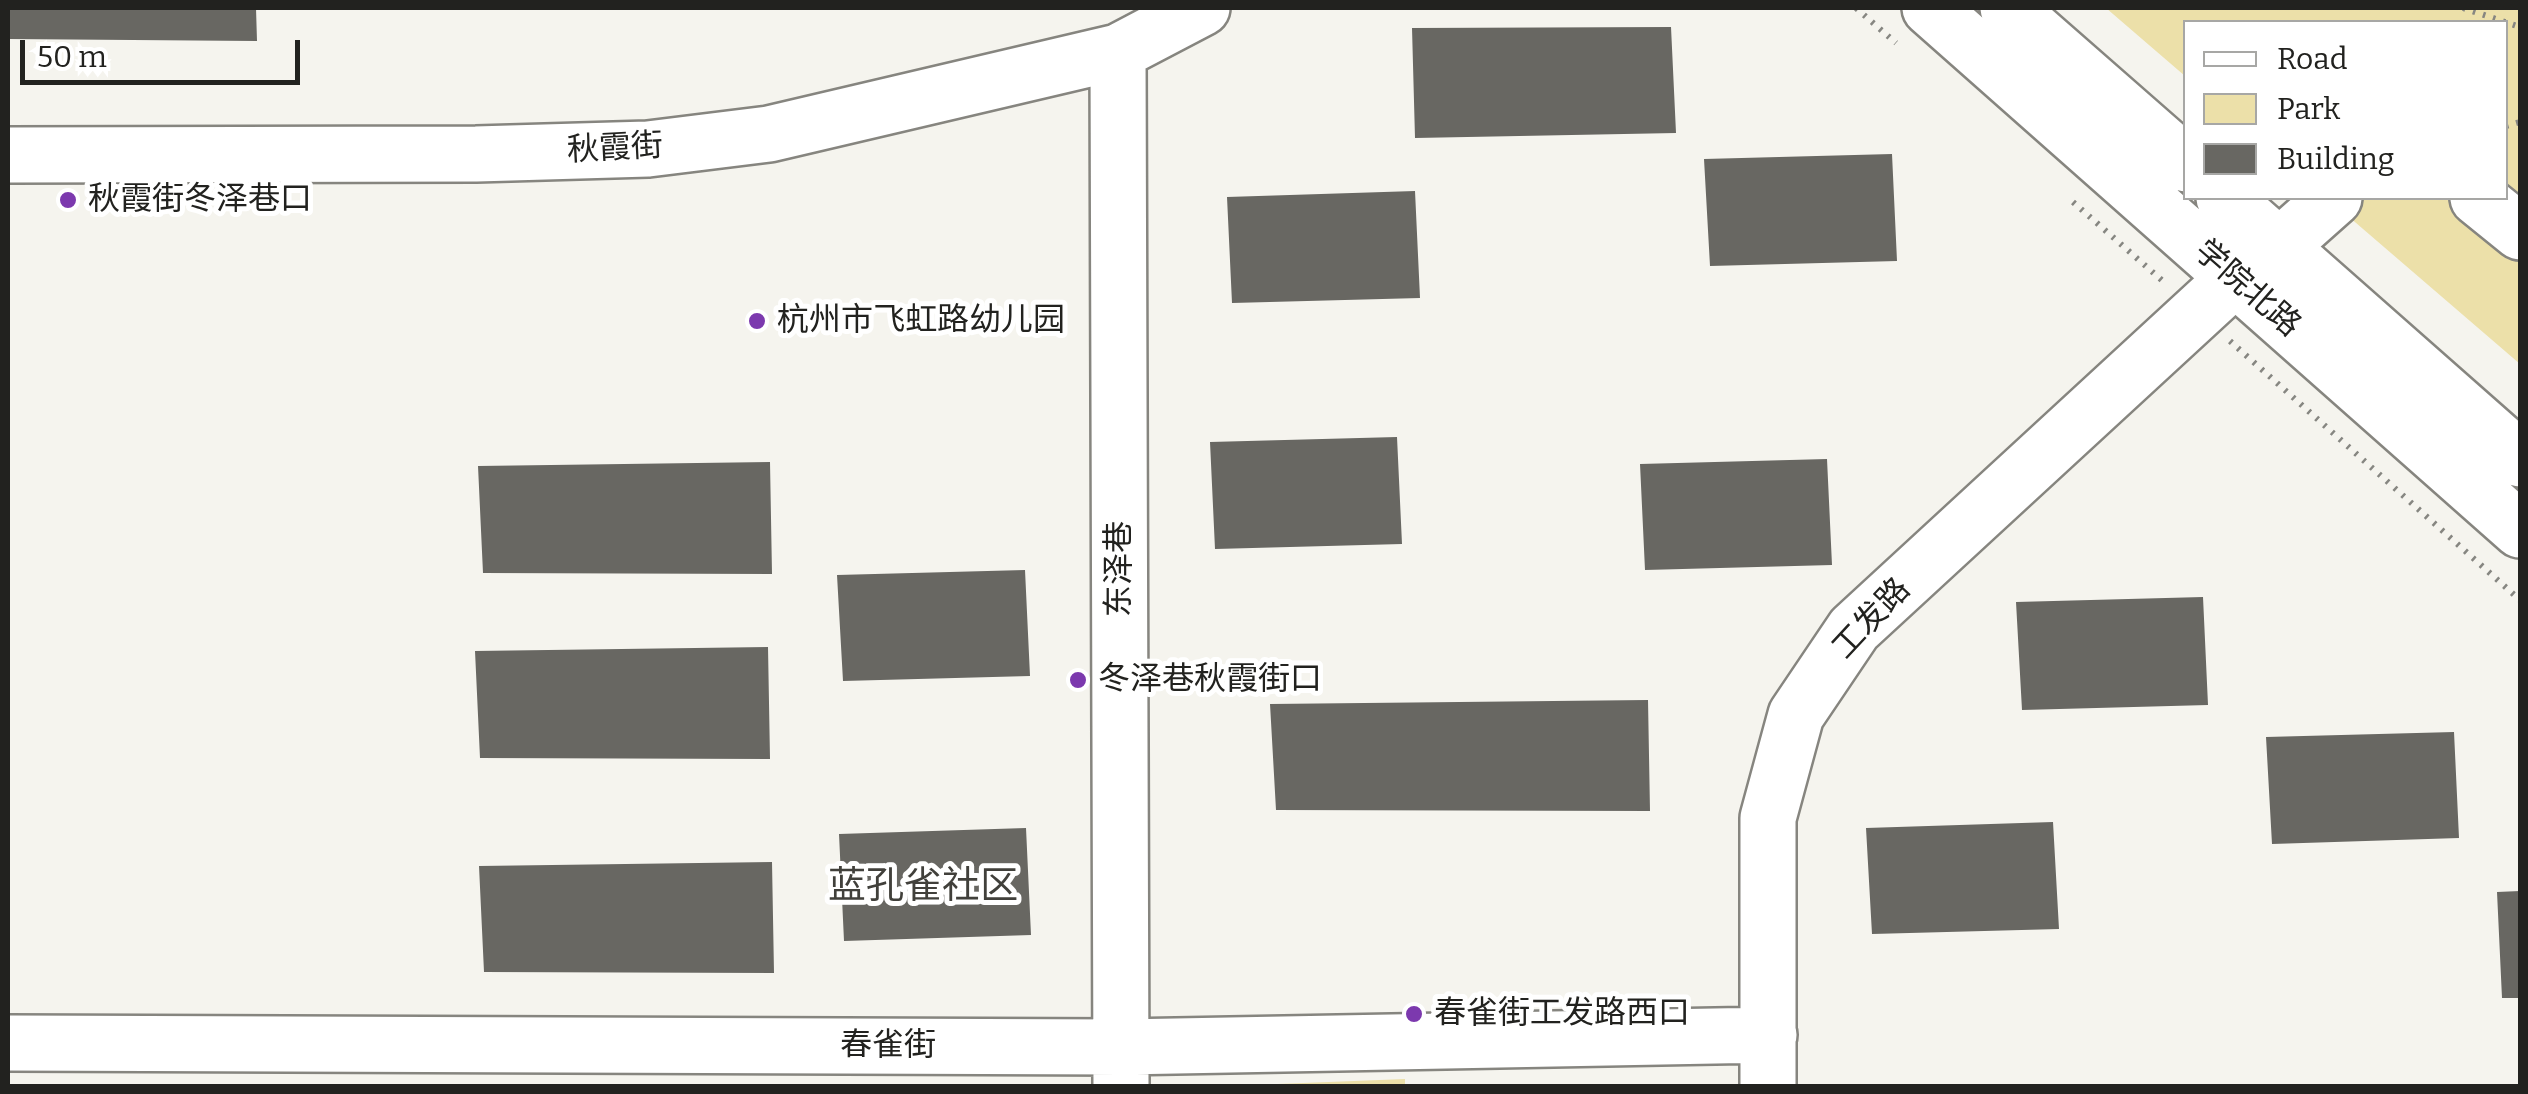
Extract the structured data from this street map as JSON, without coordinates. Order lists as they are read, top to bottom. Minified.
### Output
{"streets":{"street":["秋霞街","学院北路","东泽巷","工发路","春雀街"]},"crossings":[["秋霞街","东泽巷"],["学院北路","工发路"],["东泽巷","春雀街"],["工发路","春雀街"]],"districts":["蓝孔雀社区"],"places":["秋霞街冬泽巷口","杭州市飞虹路幼儿园","冬泽巷秋霞街口","春雀街工发路西口"],"legend":["Road","Park","Building"],"scale_bar":"50 m"}
